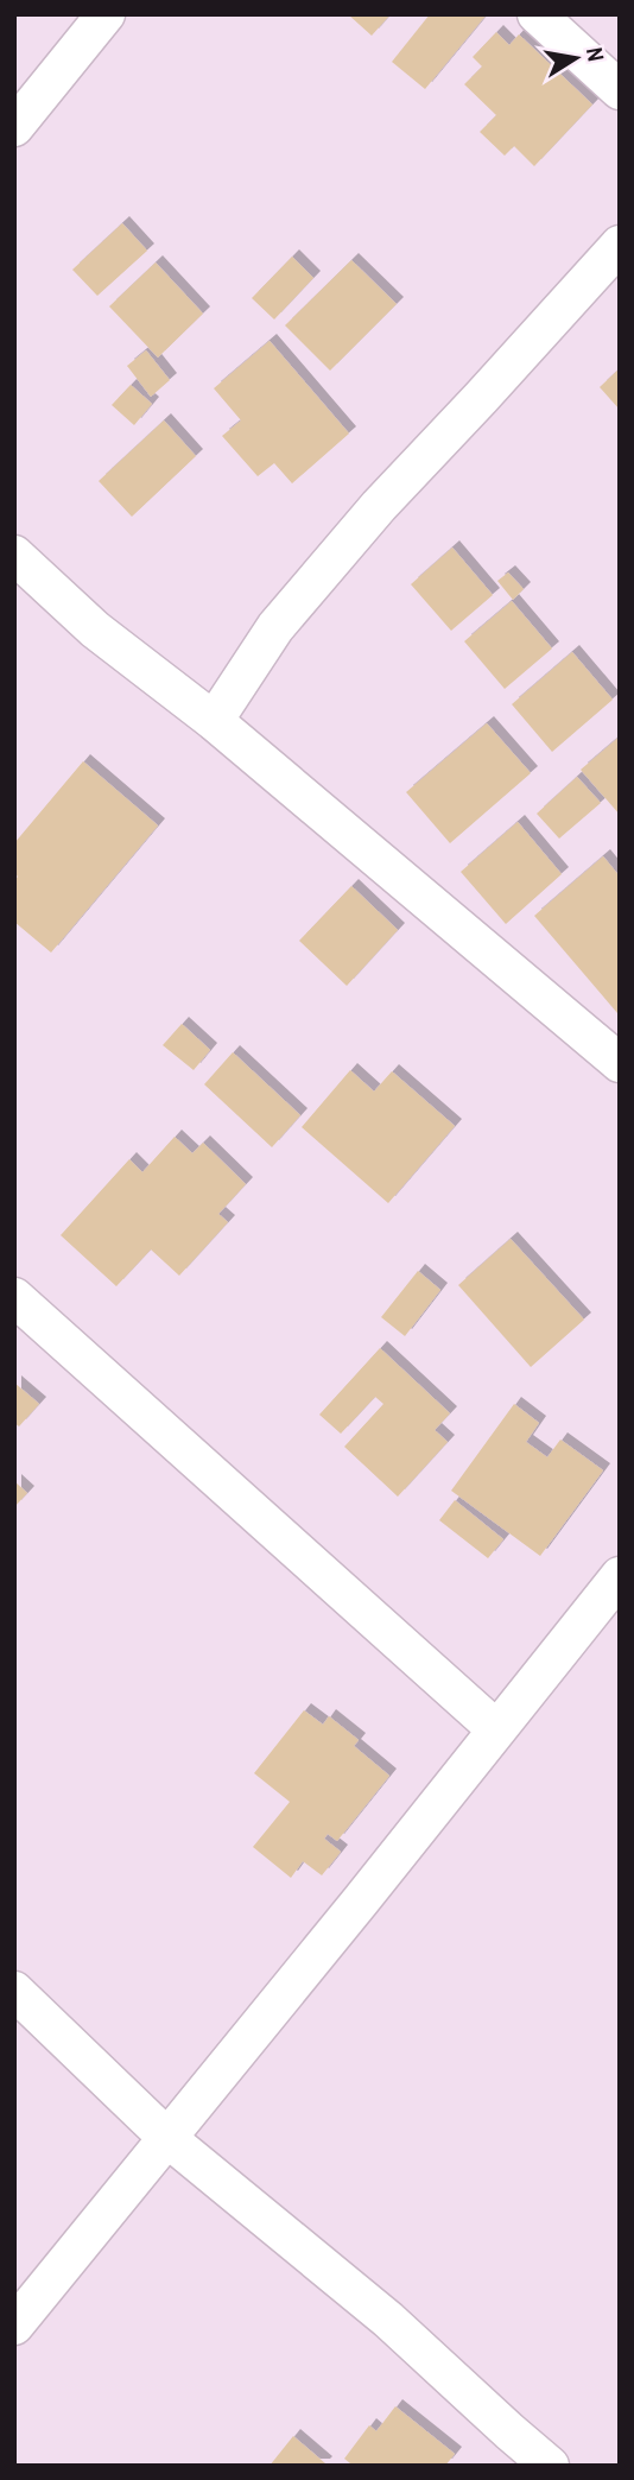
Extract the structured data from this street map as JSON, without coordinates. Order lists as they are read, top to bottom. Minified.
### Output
{"north":"right"}
